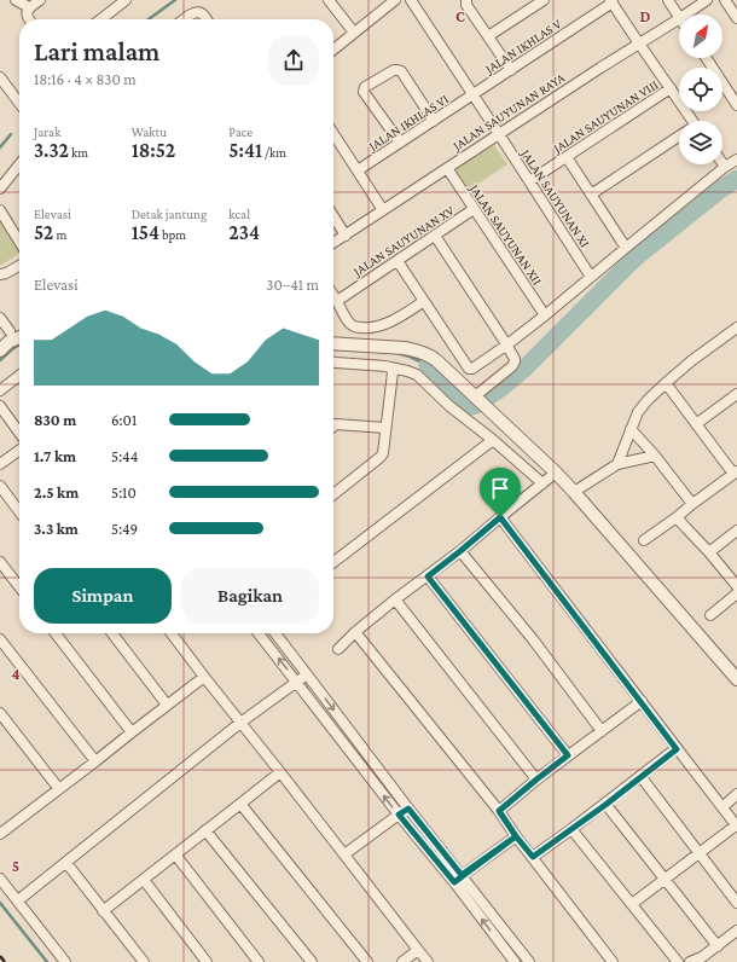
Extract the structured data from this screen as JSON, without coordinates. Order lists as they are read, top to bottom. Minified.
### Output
{"streets":{"street":["JALAN IKHLAS V","JALAN SAUYUNAN RAYA","JALAN SAUYUNAN VIII","JALAN IKHLAS VI","JALAN SAUYUNAN XI","JALAN SAUYUNAN XII","JALAN SAUYUNAN XV"]},"crossings":[["JALAN IKHLAS V","JALAN IKHLAS VI"],["JALAN IKHLAS V","JALAN SAUYUNAN XI"],["JALAN SAUYUNAN RAYA","JALAN SAUYUNAN XI"],["JALAN SAUYUNAN RAYA","JALAN SAUYUNAN XII"],["JALAN SAUYUNAN VIII","JALAN SAUYUNAN XI"],["JALAN IKHLAS VI","JALAN SAUYUNAN XI"],["JALAN SAUYUNAN XII","JALAN SAUYUNAN XV"]],"north":"top right","page":{"heading":["Lari malam","18:16 · 4 × 830 m"],"stats":[["Jarak","3.32 km"],["Waktu","18:52"],["Pace","5:41 /km"],["Elevasi","52 m"],["Detak jantung","154 bpm"],["kcal","234"]],"chart":["Elevasi","30–41 m"],"list":[{"name":"830 m","note":"6:01"},{"name":"1.7 km","note":"5:44"},{"name":"2.5 km","note":"5:10"},{"name":"3.3 km","note":"5:49"}],"buttons":["Simpan","Bagikan"]},"grid":{"columns":["C","D"],"rows":["4","5"]}}
